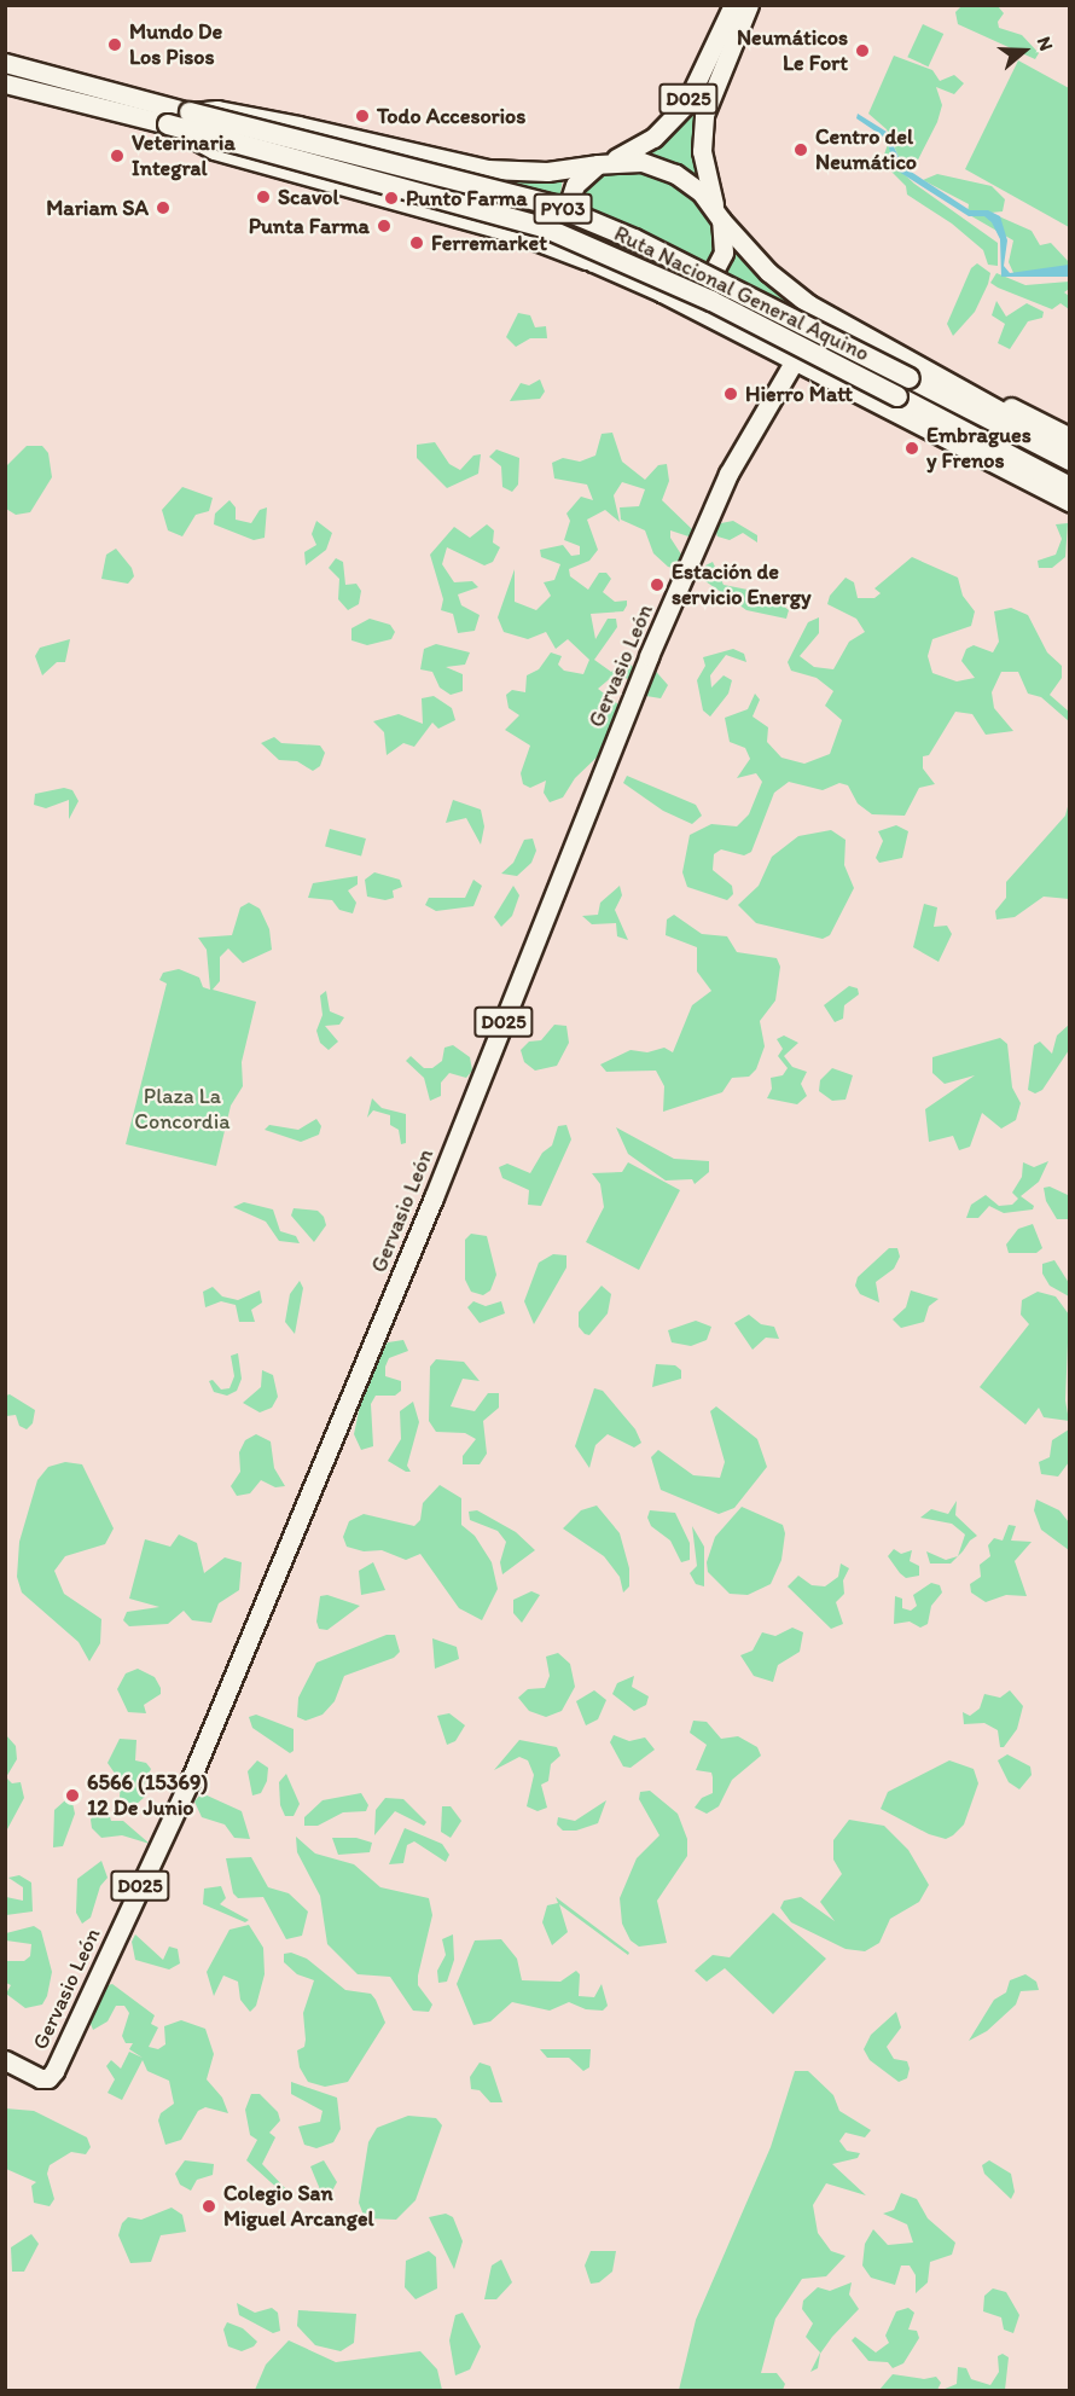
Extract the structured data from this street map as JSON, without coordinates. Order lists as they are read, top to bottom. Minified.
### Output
{"streets":{"highway":["PY03","Ruta Nacional General Aquino"],"main road":["D025","Gervasio León"]},"crossings":[["D025","Ruta Nacional General Aquino"],["Ruta Nacional General Aquino","Gervasio León"]],"parks":["Plaza La Concordia"],"places":["Mundo De Los Pisos","Neumáticos Le Fort","Todo Accesorios","Centro del Neumático","Veterinaria Integral","Scavol","Punto Farma","Mariam SA","Punta Farma","Ferremarket","Hierro Matt","Embragues y Frenos","Estación de servicio Energy","6566 (15369) 12 De Junio","Colegio San Miguel Arcangel"],"north":"right"}
